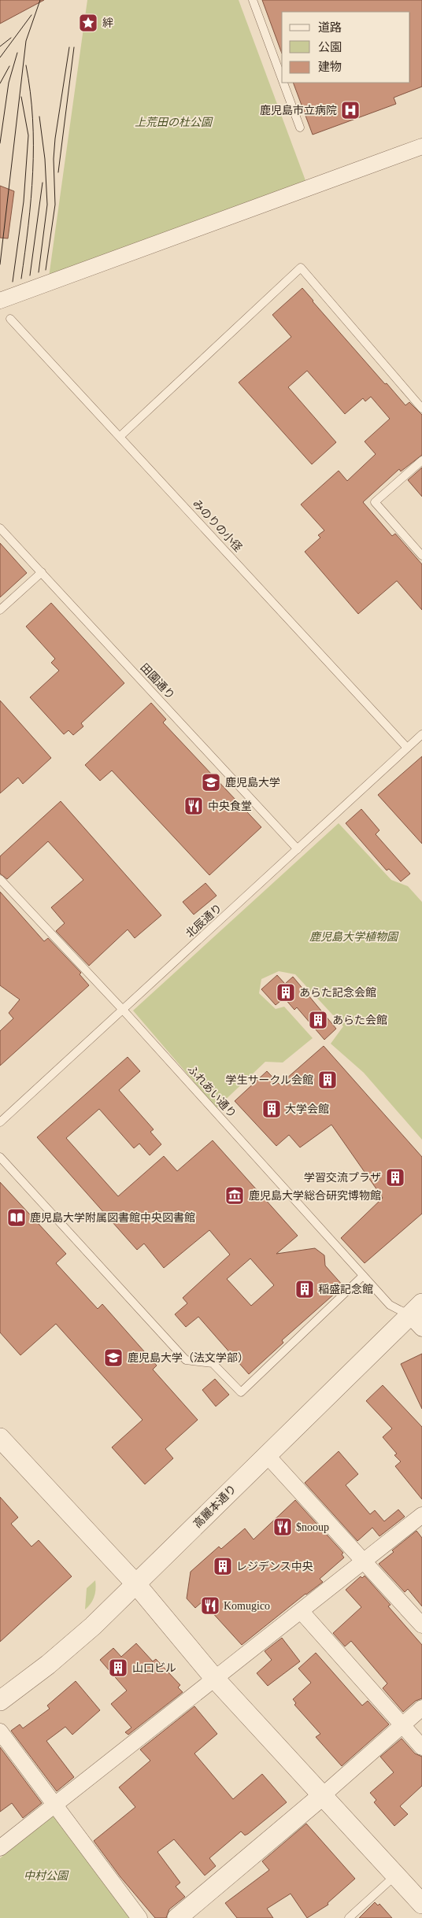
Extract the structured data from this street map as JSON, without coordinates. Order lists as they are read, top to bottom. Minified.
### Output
{"streets":{"street":["高麗本通り"],"lane":["みのりの小径","田園通り","北辰通り","ふれあい通り"]},"crossings":[["みのりの小径","北辰通り"],["田園通り","北辰通り"],["北辰通り","ふれあい通り"],["ふれあい通り","高麗本通り"]],"parks":["上荒田の杜公園","鹿児島大学植物園","中村公園"],"places":{"place":["絆"],"hospital":["鹿児島市立病院"],"school or university":["鹿児島大学","鹿児島大学（法文学部）"],"restaurant":["中央食堂","$nooup","Komugico"],"building":["あらた記念会館","あらた会館","学生サークル会館","大学会館","学習交流プラザ","稲盛記念館","レジデンス中央","山口ビル"],"museum":["鹿児島大学総合研究博物館"],"library":["鹿児島大学附属図書館中央図書館"]},"legend":["道路","公園","建物"]}
